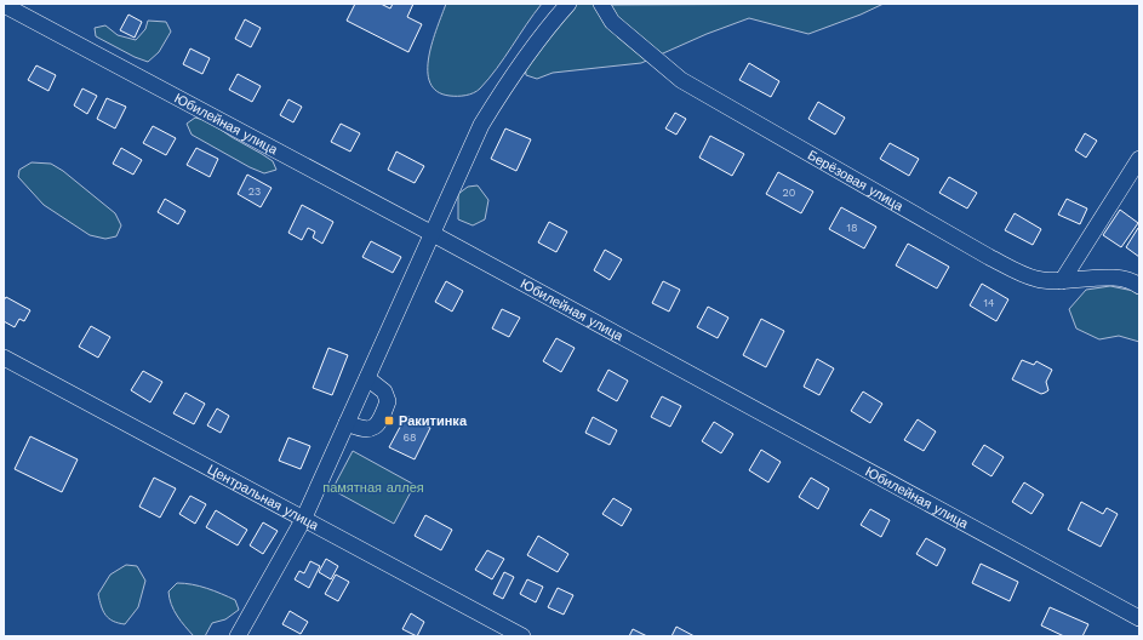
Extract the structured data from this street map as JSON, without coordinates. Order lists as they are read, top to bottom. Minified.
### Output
{"streets":{"street":["Юбилейная улица","Берёзовая улица","Центральная улица"]},"parks":["памятная аллея"],"places":{"transit":["Ракитинка"]},"house_numbers":["23","20","18","14","68"]}
